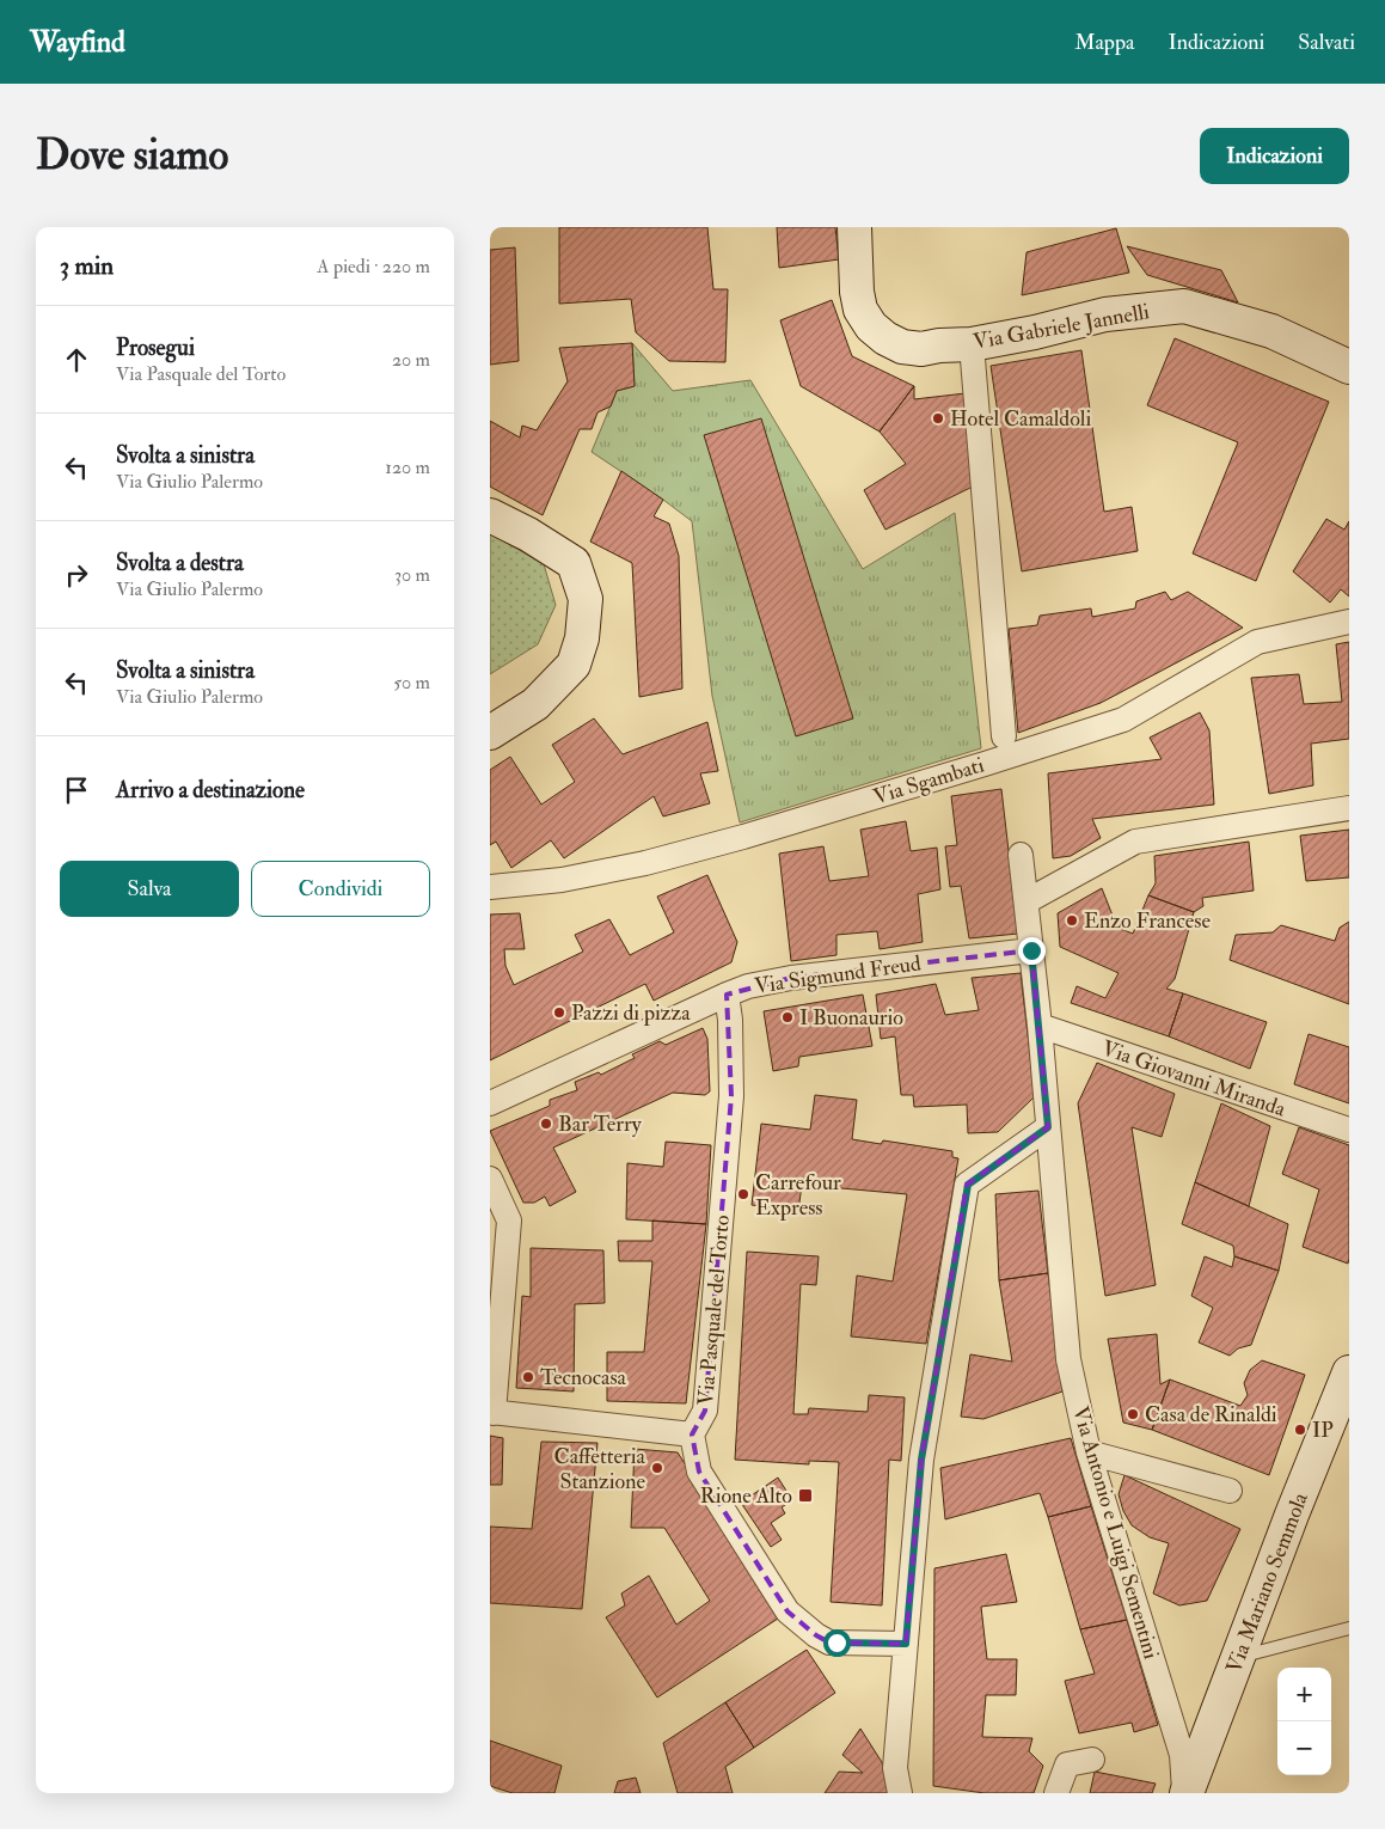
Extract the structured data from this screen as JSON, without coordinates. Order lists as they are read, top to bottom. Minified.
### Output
{"streets":{"main road":["Via Gabriele Jannelli","Via Mariano Semmola"],"street":["Via Sgambati","Via Sigmund Freud","Via Giovanni Miranda","Via Pasquale del Torto","Via Antonio e Luigi Sementini"]},"crossings":[["Via Sigmund Freud","Via Pasquale del Torto"],["Via Sigmund Freud","Via Antonio e Luigi Sementini"],["Via Giovanni Miranda","Via Antonio e Luigi Sementini"],["Via Antonio e Luigi Sementini","Via Mariano Semmola"]],"places":{"other":["Hotel Camaldoli","Enzo Francese","Pazzi di pizza","I Buonaurio","Bar Terry","Carrefour Express","Tecnocasa","Casa de Rinaldi","IP","Caffetteria Stanzione"],"transit":["Rione Alto"]},"page":{"header":"Wayfind","nav":["Mappa","Indicazioni","Salvati"],"buttons":["Indicazioni",["Salva","Condividi"]],"title":"Dove siamo","heading":["3 min","A piedi · 220 m"],"list":[["Prosegui","Via Pasquale del Torto","20 m"],["Svolta a sinistra","Via Giulio Palermo","120 m"],["Svolta a destra","Via Giulio Palermo","30 m"],["Svolta a sinistra","Via Giulio Palermo","50 m"],"Arrivo a destinazione"],"map_buttons":["+","−"]}}
